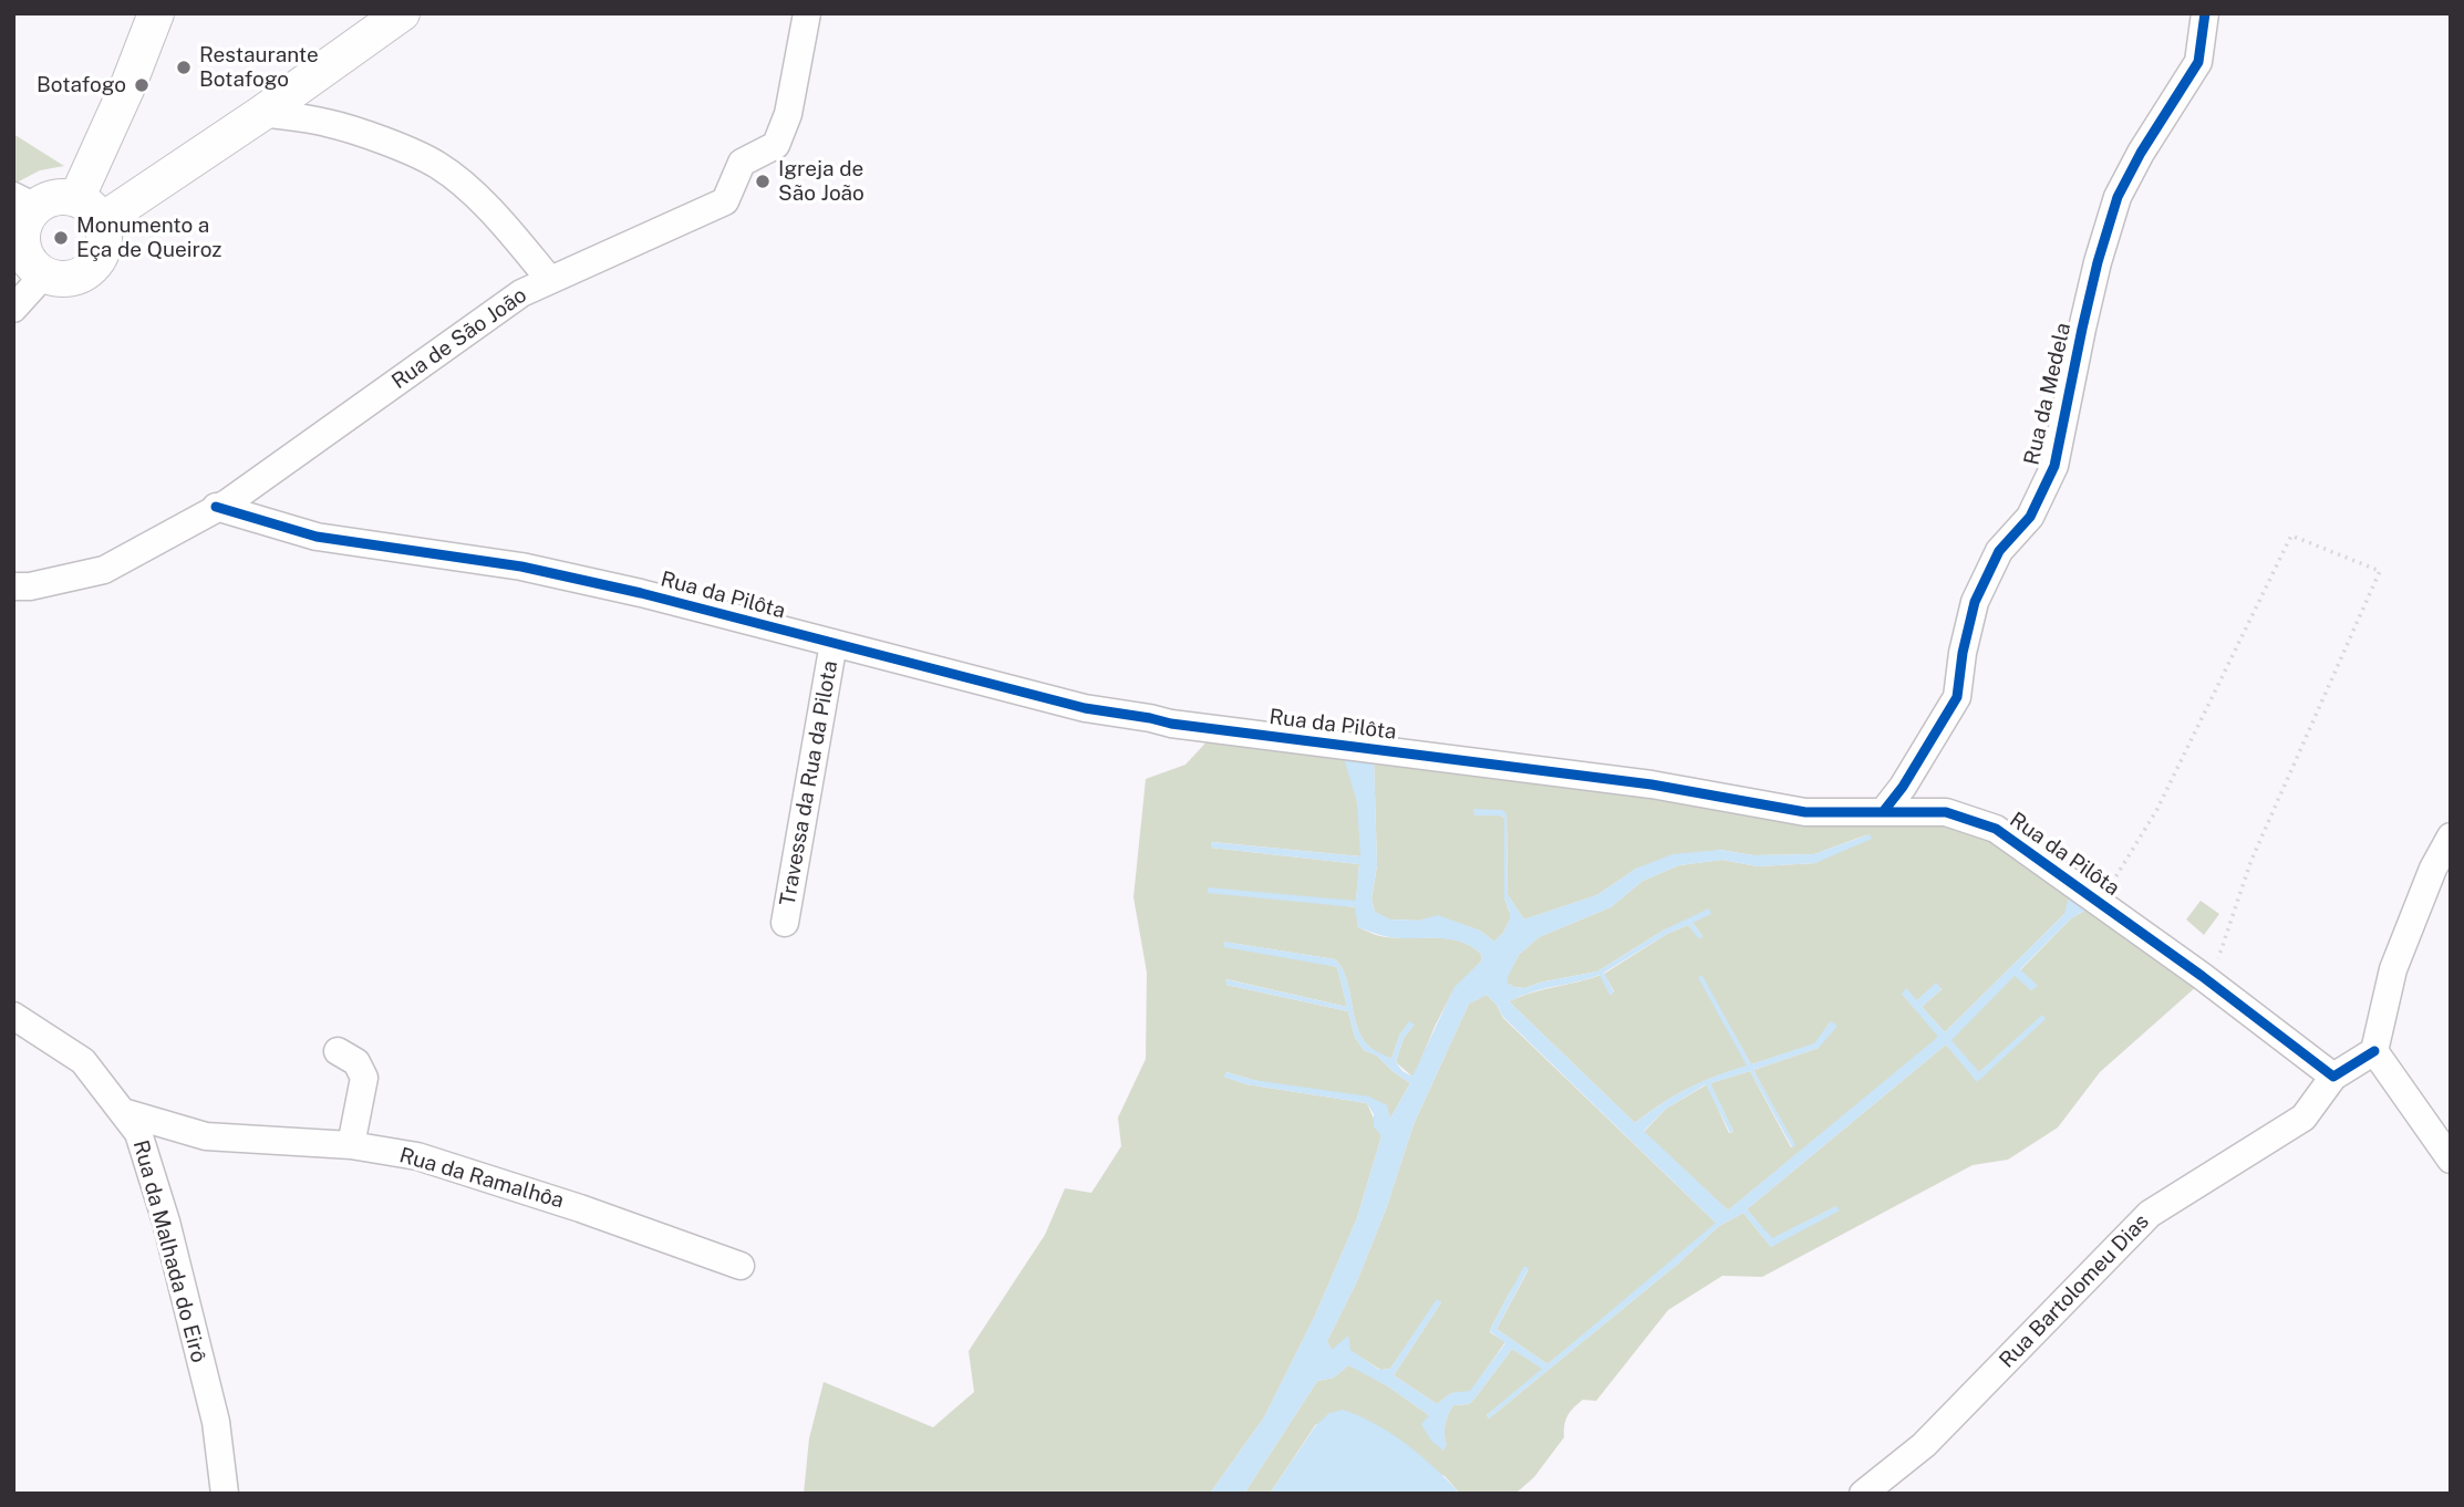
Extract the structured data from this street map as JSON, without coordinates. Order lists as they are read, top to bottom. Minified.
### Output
{"streets":{"street":["Rua de São João","Rua da Medela","Rua da Pilôta","Travessa da Rua da Pilota","Rua da Ramalhôa","Rua da Malhada do Eirô","Rua Bartolomeu Dias"]},"crossings":[["Rua de São João","Rua da Pilôta"],["Rua da Medela","Rua da Pilôta"],["Rua da Pilôta","Travessa da Rua da Pilota"],["Rua da Pilôta","Rua Bartolomeu Dias"],["Rua da Ramalhôa","Rua da Malhada do Eirô"]],"places":["Restaurante Botafogo","Botafogo","Igreja de São João","Monumento a Eça de Queiroz"]}
